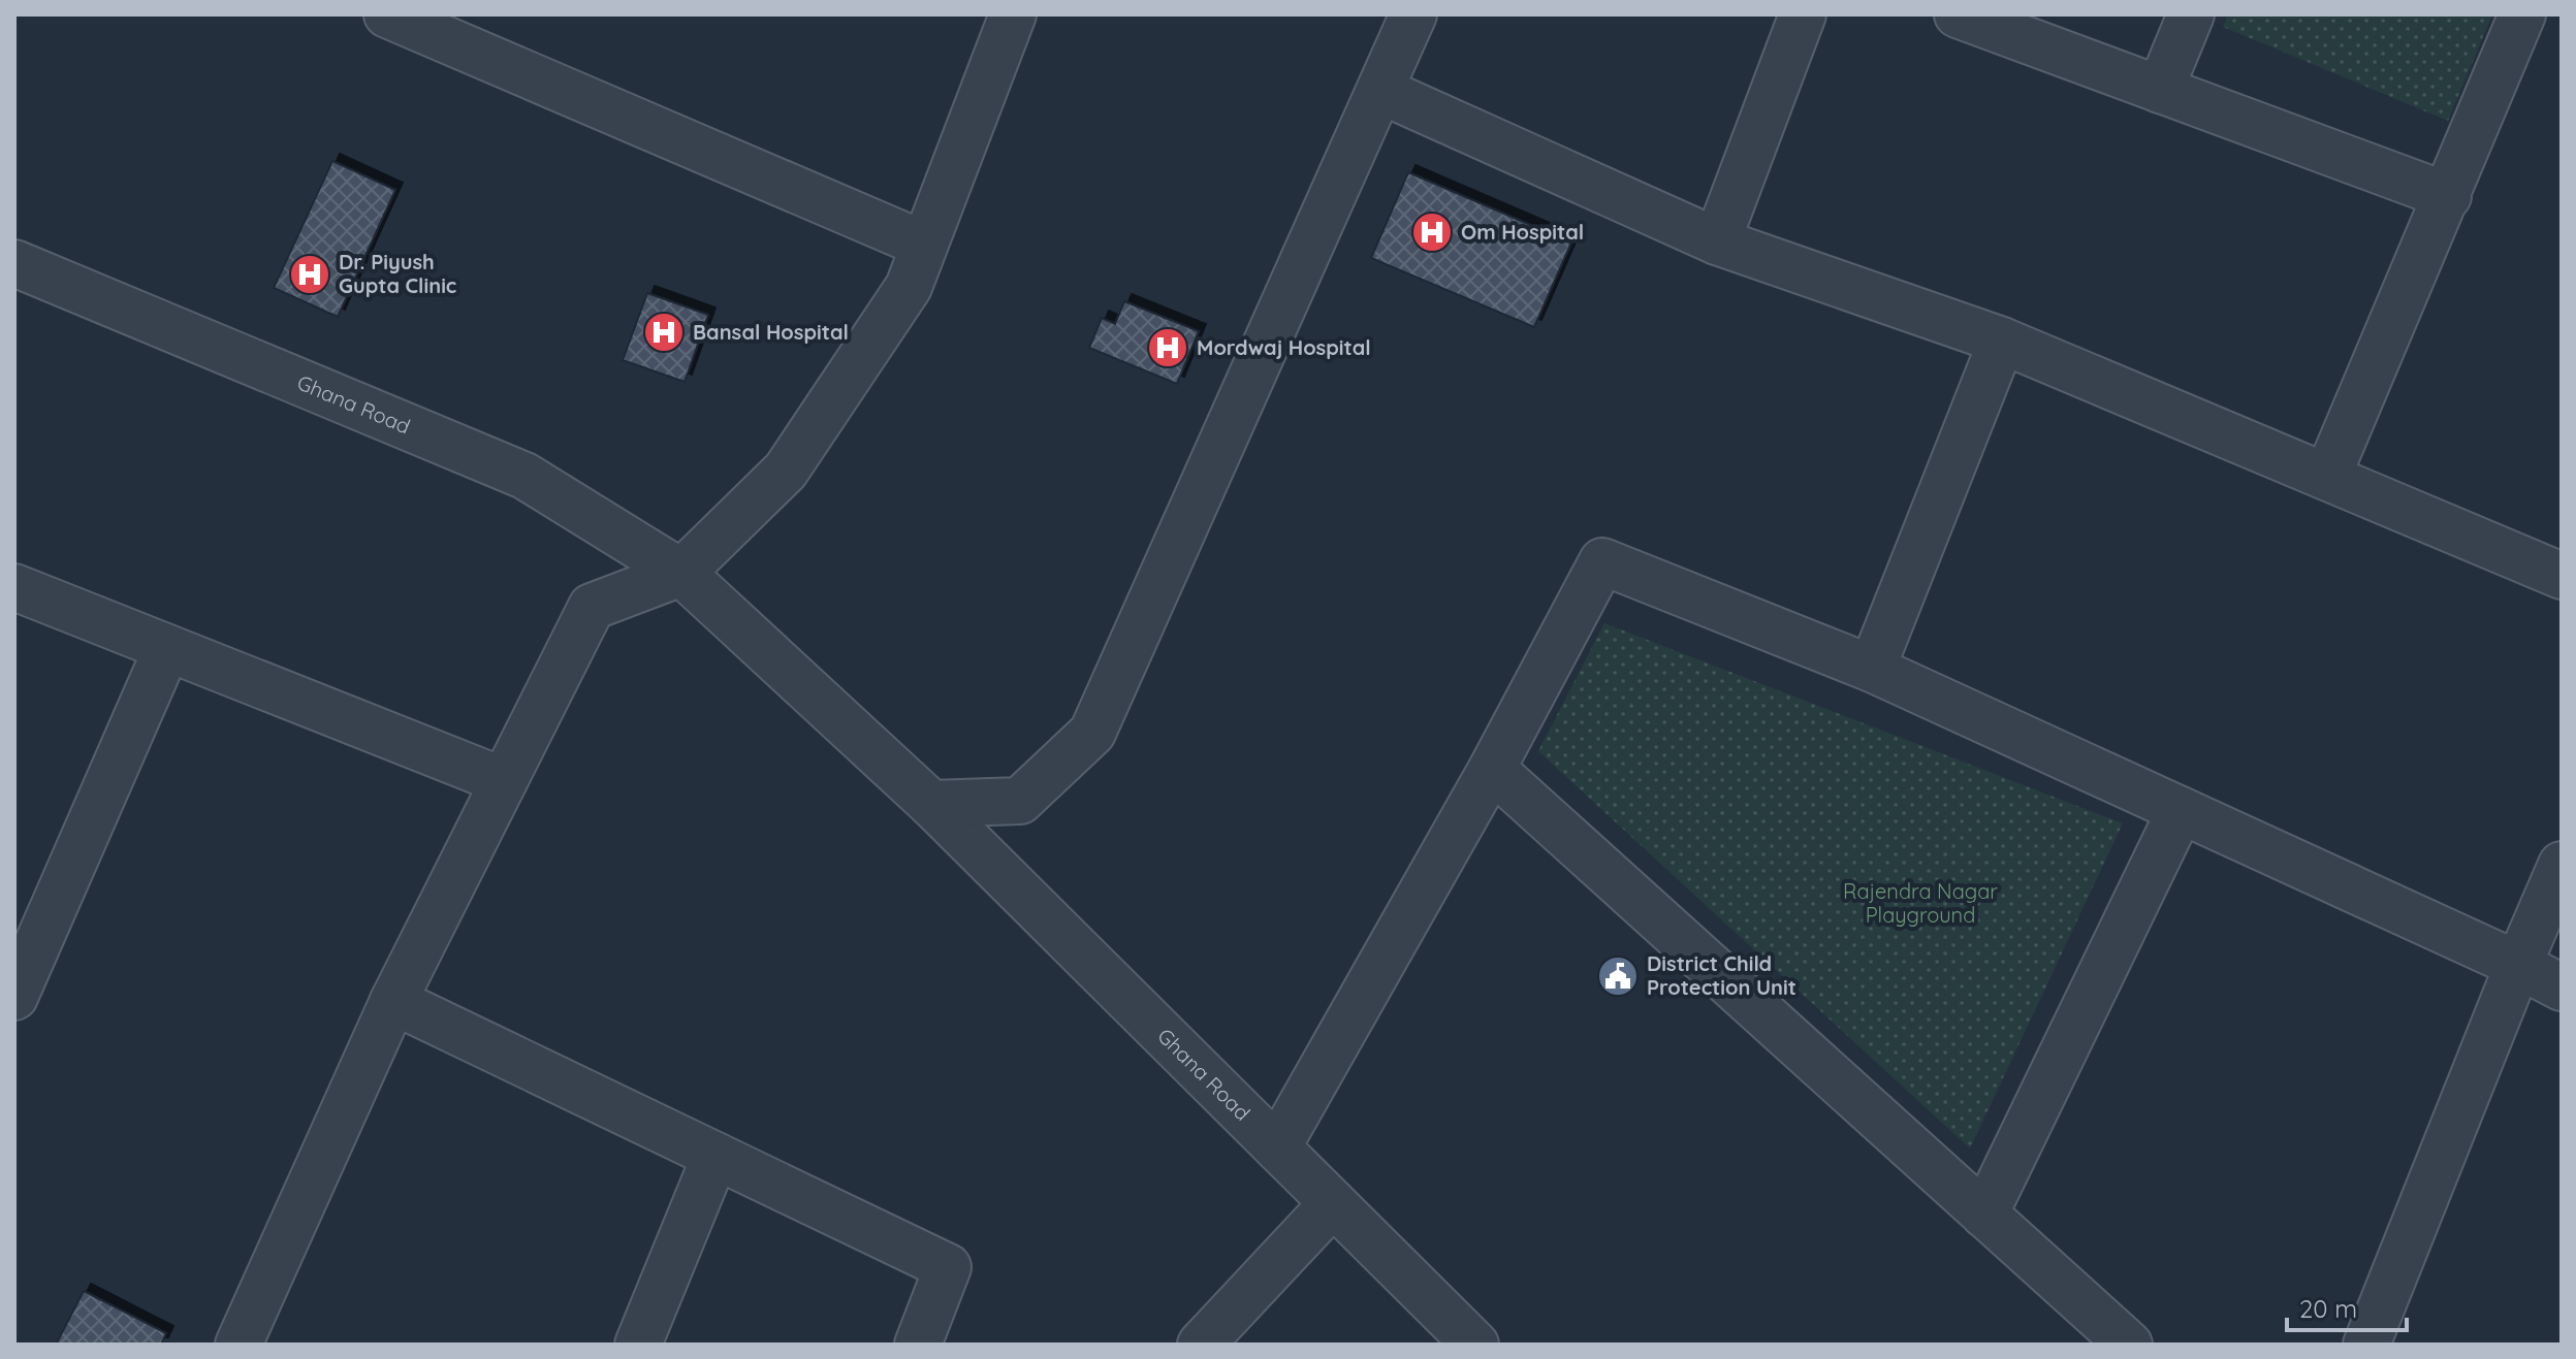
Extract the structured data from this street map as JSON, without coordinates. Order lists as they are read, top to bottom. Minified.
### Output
{"streets":{"street":["Ghana Road"]},"parks":["Rajendra Nagar Playground"],"places":{"hospital":["Om Hospital","Dr. Piyush Gupta Clinic","Bansal Hospital","Mordwaj Hospital"],"public building":["District Child Protection Unit"]},"scale_bar":"20 m"}
